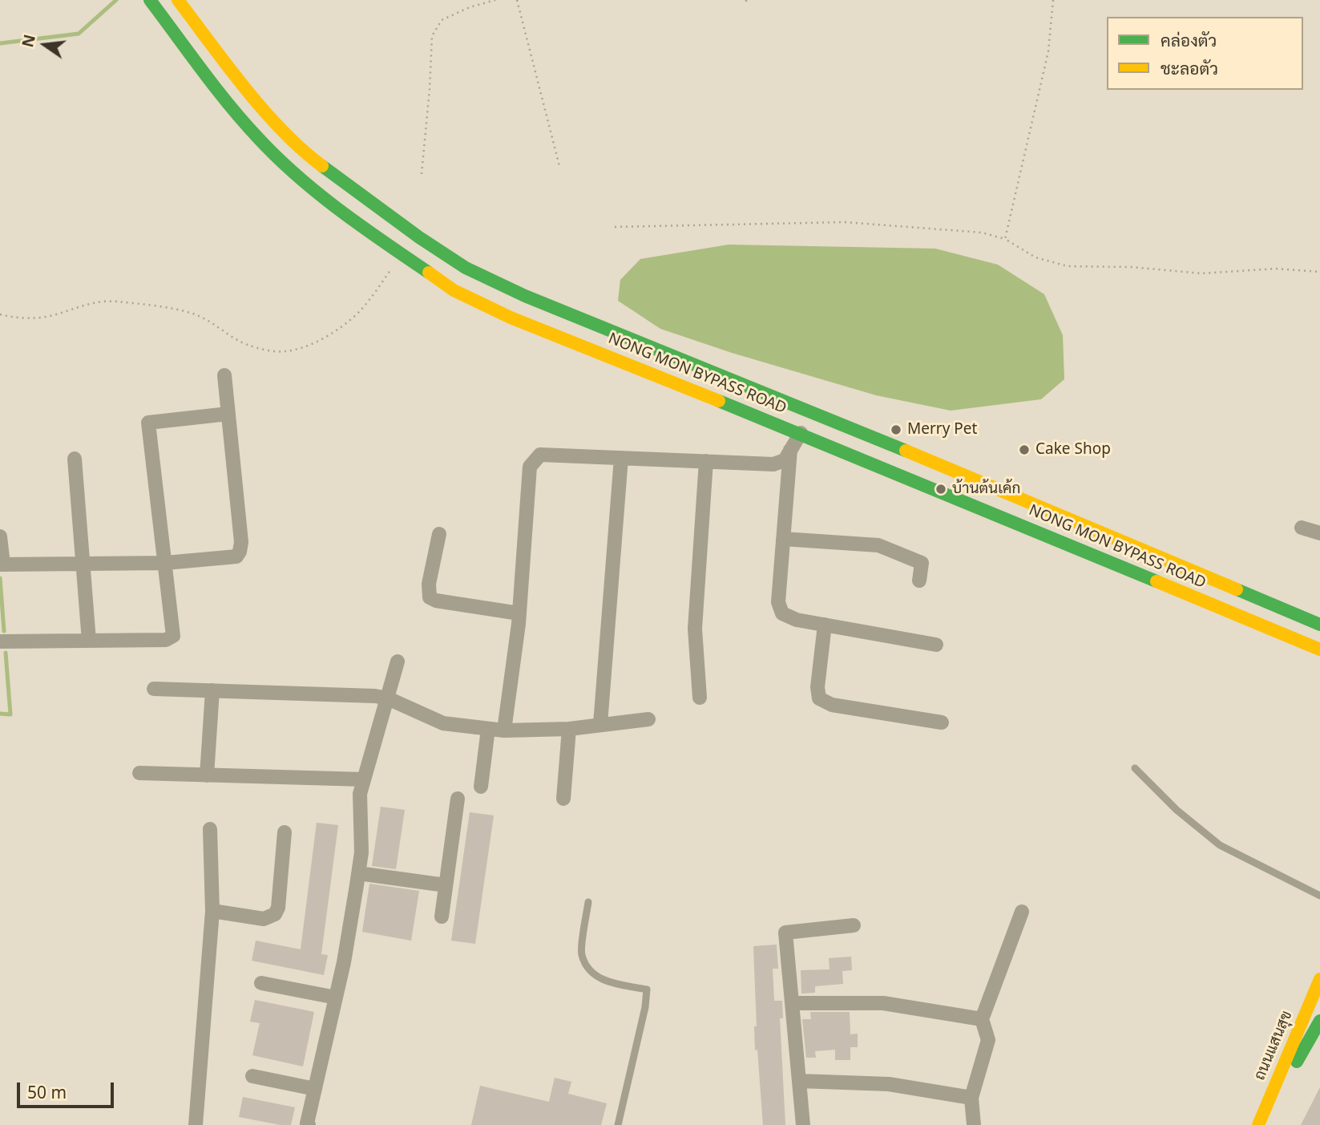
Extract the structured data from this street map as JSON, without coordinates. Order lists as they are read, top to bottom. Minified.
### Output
{"streets":{"main road":["NONG MON BYPASS ROAD","ถนนแสนสุข"]},"places":["Merry Pet","Cake Shop","บ้านต้นเค้ก"],"legend":["คล่องตัว","ชะลอตัว"],"scale_bar":"50 m","north":"left"}
